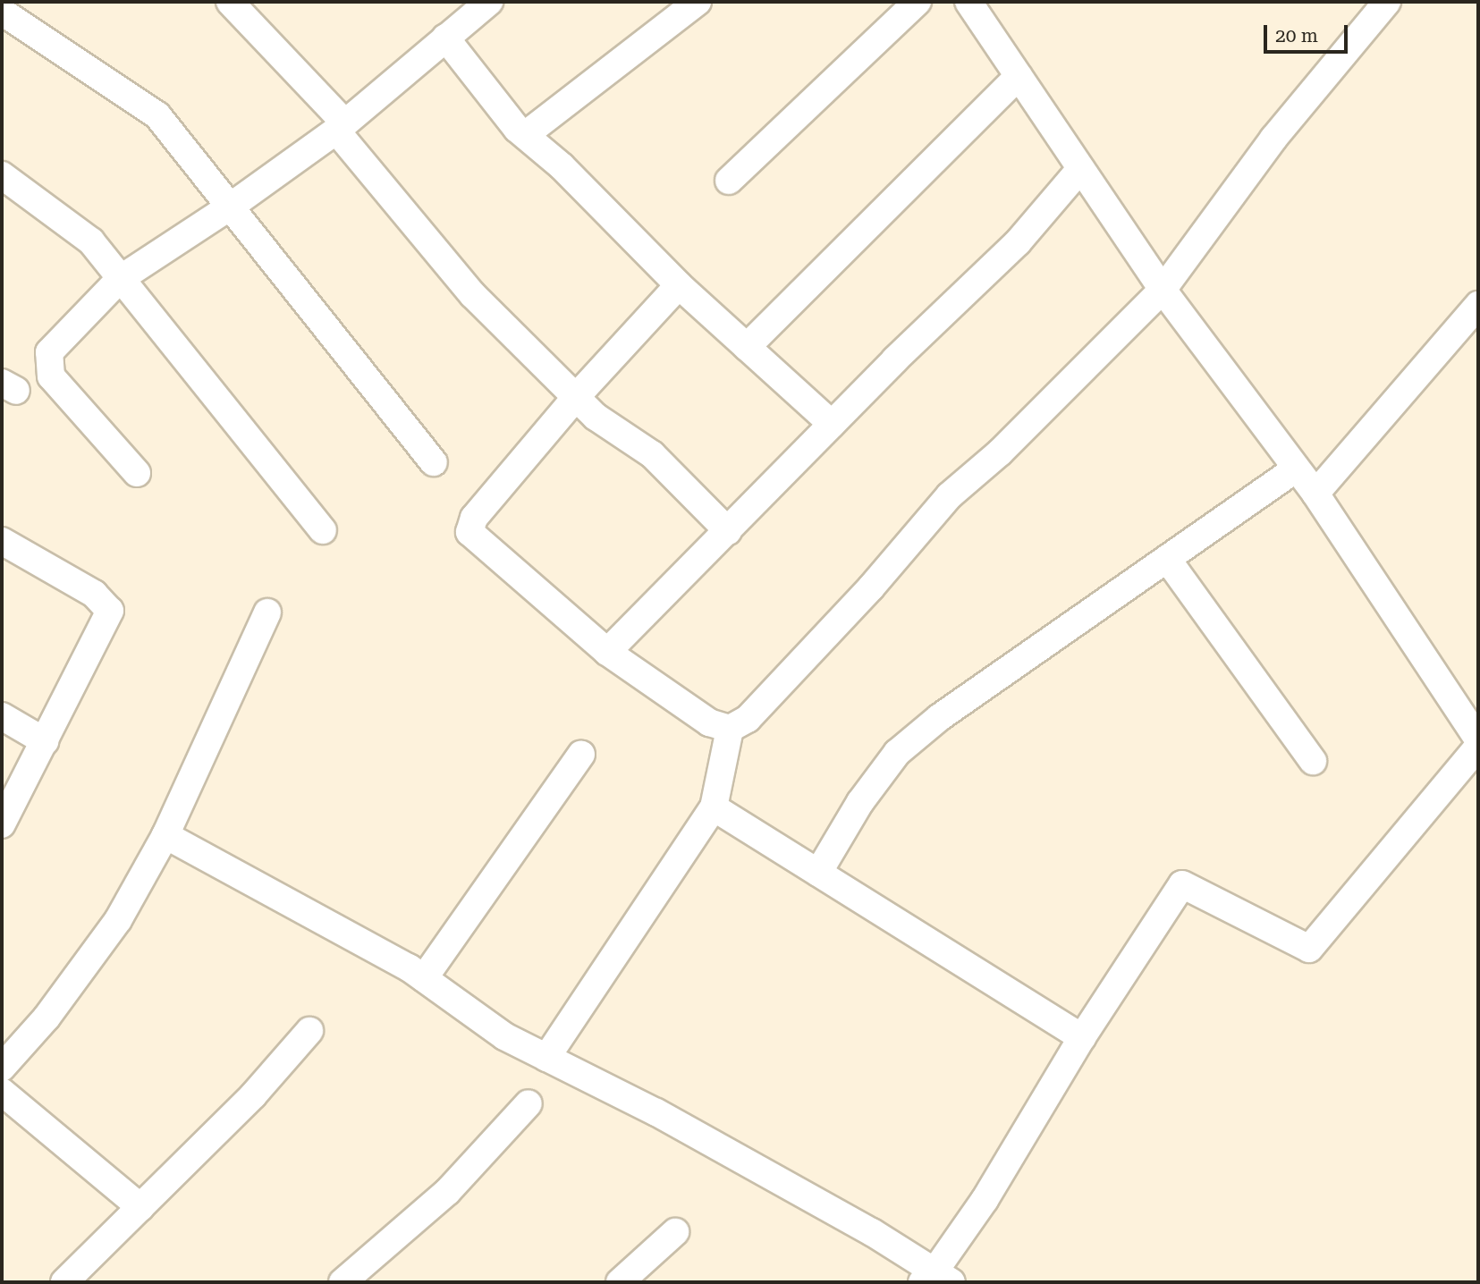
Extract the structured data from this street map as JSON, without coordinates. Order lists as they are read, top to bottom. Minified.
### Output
{"scale_bar":"20 m"}
